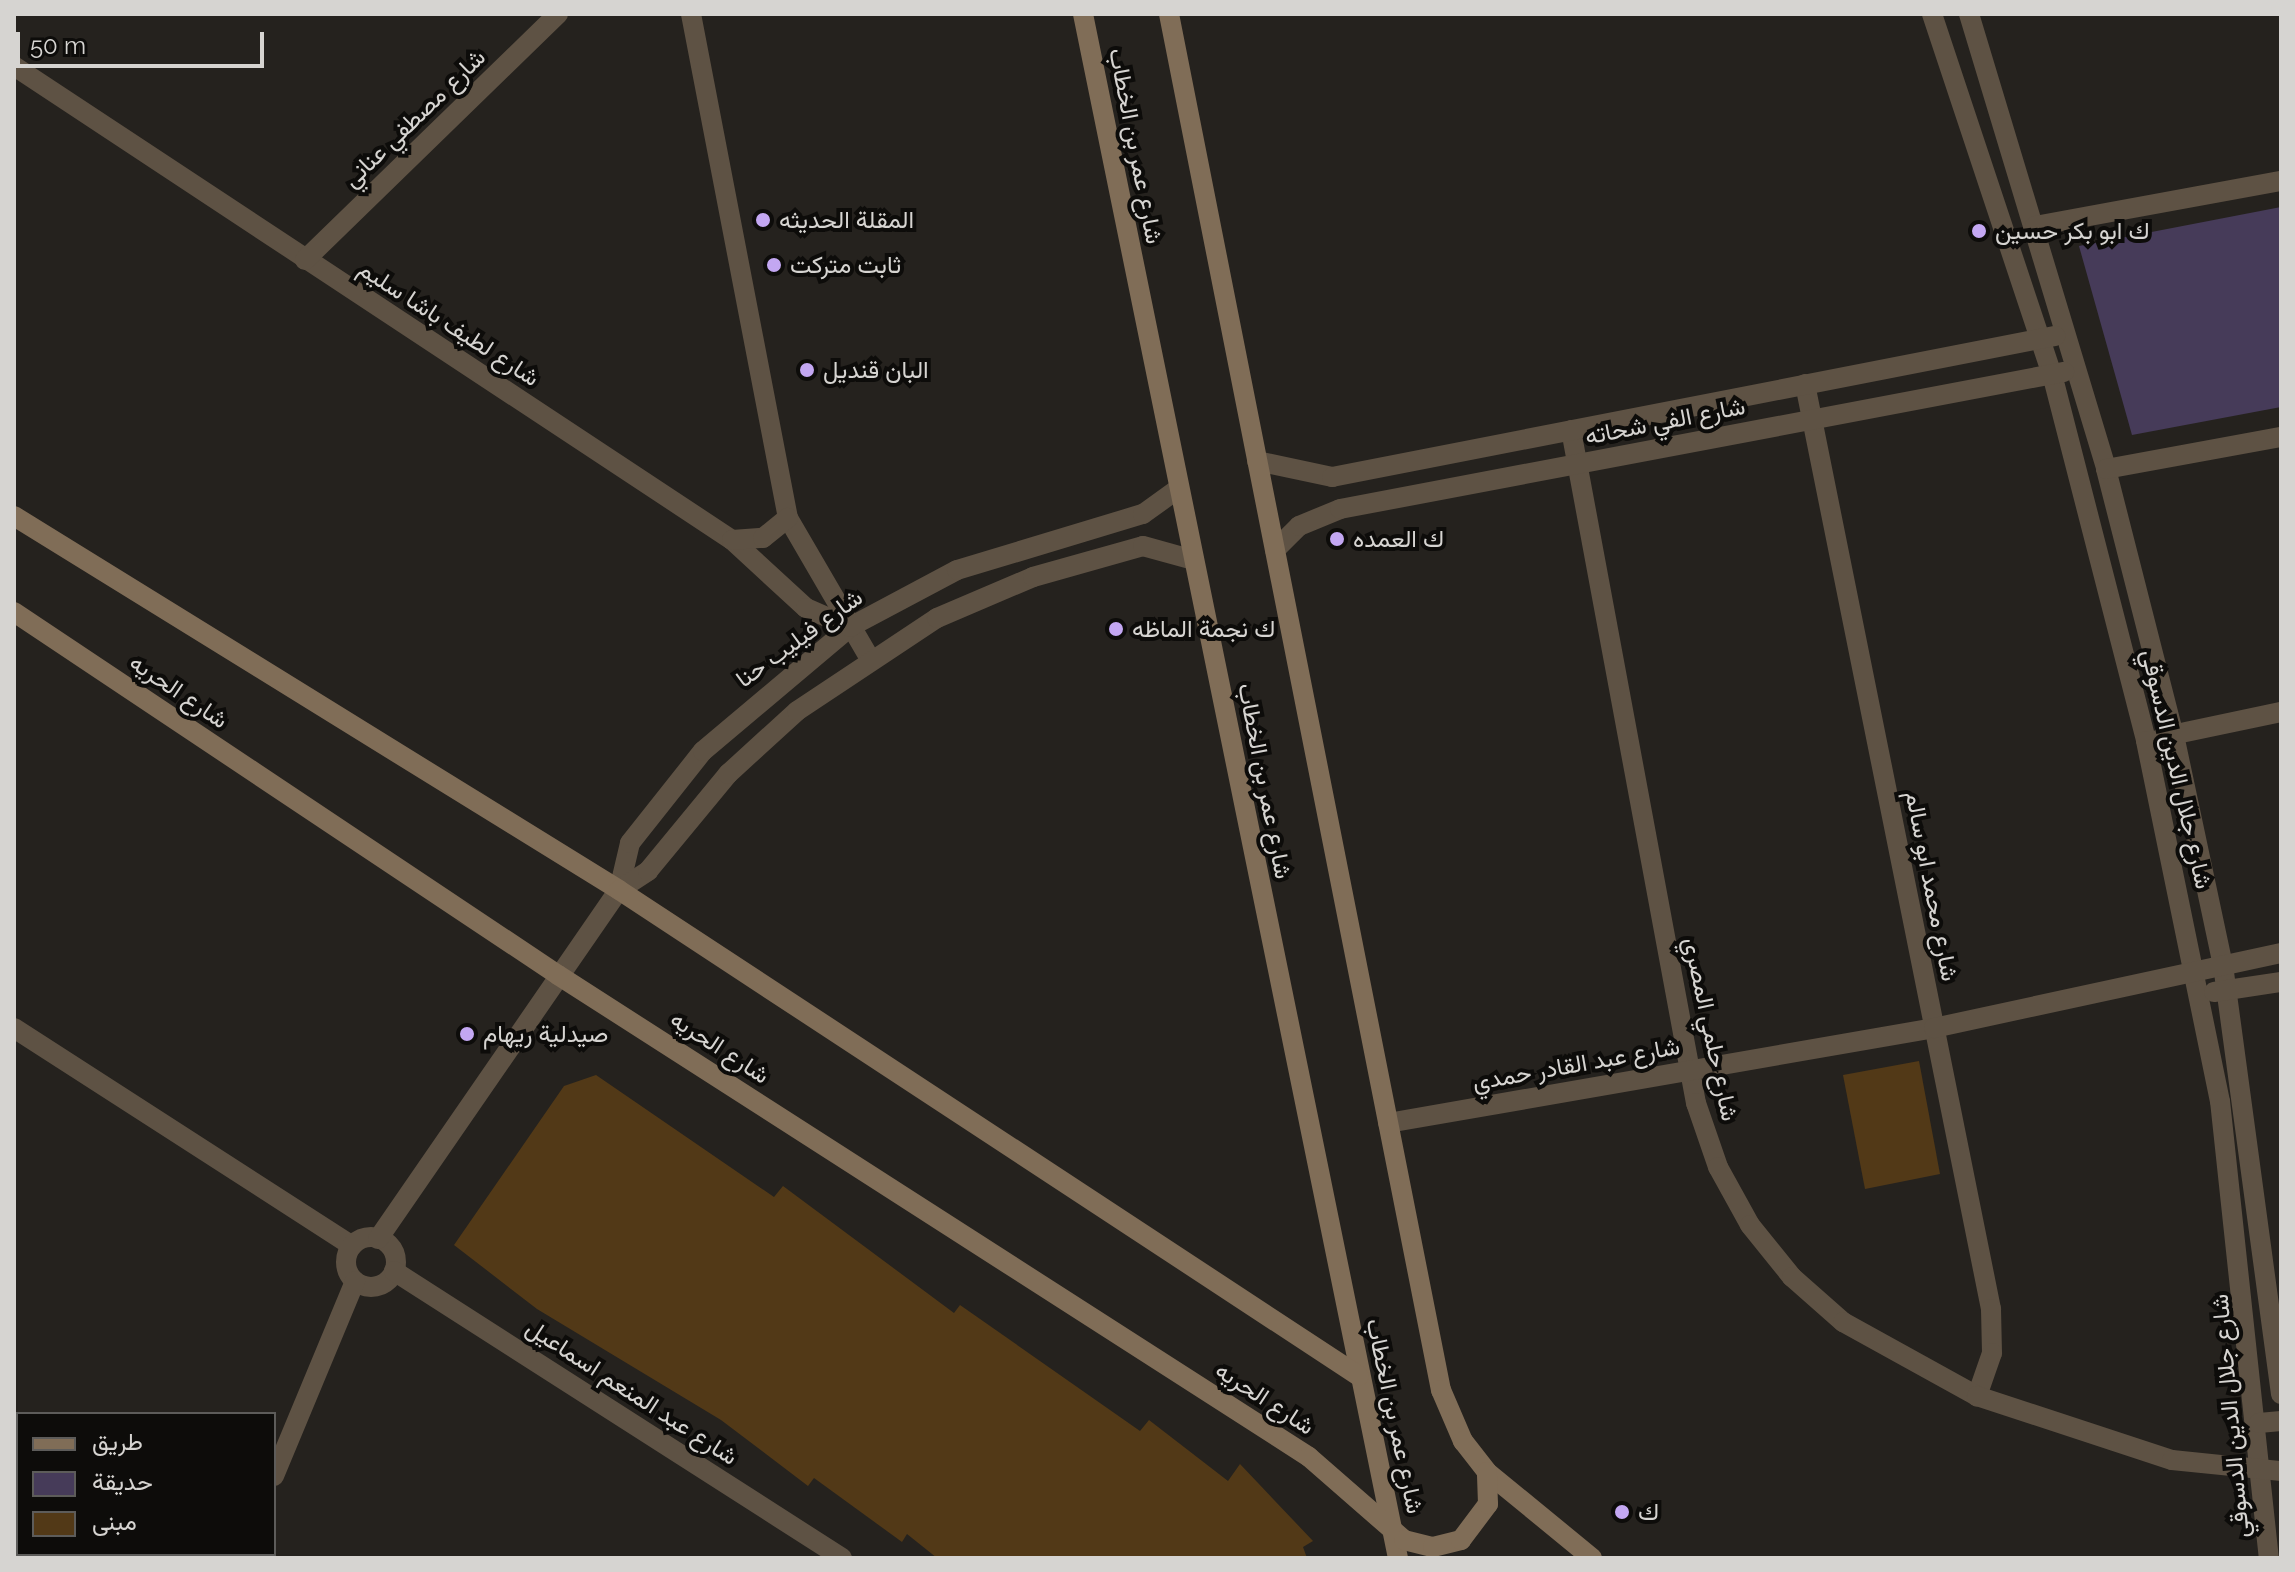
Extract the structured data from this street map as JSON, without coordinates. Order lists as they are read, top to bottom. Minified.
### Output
{"streets":{"street":["شارع مصطفي عناني","شارع عمر بن الخطاب","شارع لطيف باشا سليم","شارع الفي شحاته","شارع فيليب حنا","شارع الحريه","شارع جلال الدين الدسوقي","شارع محمد ابو سالم","شارع حلمي المصري","شارع عبد القادر حمدي","شارع عبد المنعم اسماعيل"]},"crossings":[["شارع مصطفي عناني","شارع لطيف باشا سليم"],["شارع عمر بن الخطاب","شارع الفي شحاته"],["شارع عمر بن الخطاب","شارع فيليب حنا"],["شارع عمر بن الخطاب","شارع الحريه"],["شارع عمر بن الخطاب","شارع عبد القادر حمدي"],["شارع لطيف باشا سليم","شارع فيليب حنا"],["شارع الفي شحاته","شارع جلال الدين الدسوقي"],["شارع الفي شحاته","شارع محمد ابو سالم"],["شارع الفي شحاته","شارع حلمي المصري"],["شارع فيليب حنا","شارع الحريه"],["شارع فيليب حنا","شارع عبد المنعم اسماعيل"],["شارع جلال الدين الدسوقي","شارع حلمي المصري"],["شارع جلال الدين الدسوقي","شارع عبد القادر حمدي"],["شارع محمد ابو سالم","شارع حلمي المصري"],["شارع محمد ابو سالم","شارع عبد القادر حمدي"],["شارع حلمي المصري","شارع عبد القادر حمدي"]],"places":["المقلة الحديثه","ك ابو بكر حسين","ثابت متركت","البان قنديل","ك العمده","ك نجمة الماظه","صيدلية ريهام","ك"],"legend":["طريق","حديقة","مبنى"],"scale_bar":"50 m"}
